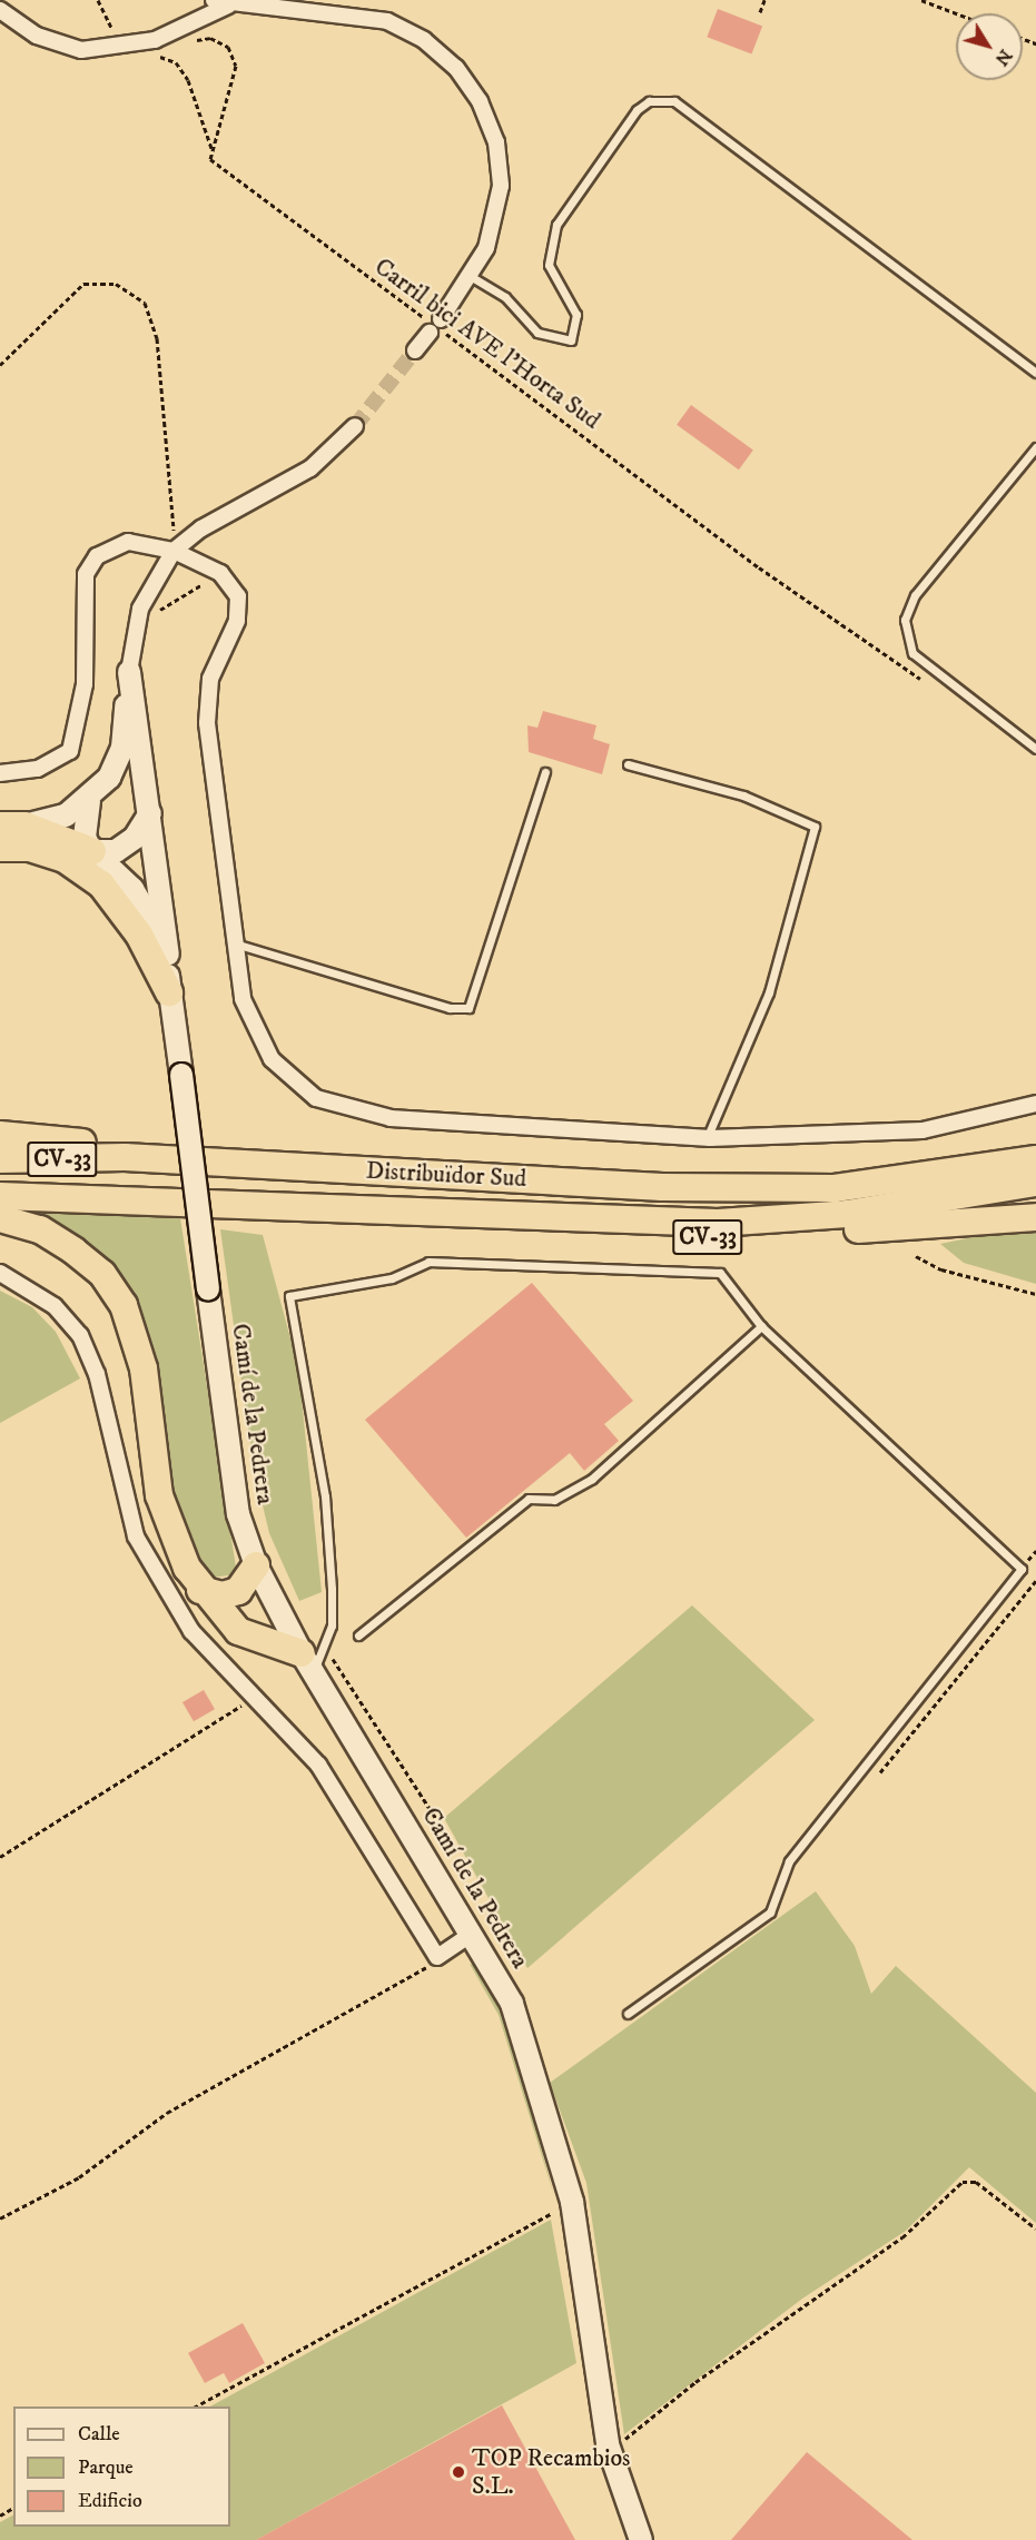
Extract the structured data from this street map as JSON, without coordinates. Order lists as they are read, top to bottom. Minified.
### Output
{"streets":{"highway":["CV-33","Distribuïdor Sud"],"street":["Camí de la Pedrera"],"path":["Carril bici AVE l'Horta Sud"]},"crossings":[["CV-33","Distribuïdor Sud"]],"places":["TOP Recambios S.L."],"legend":["Calle","Parque","Edificio"],"north":"bottom right"}
